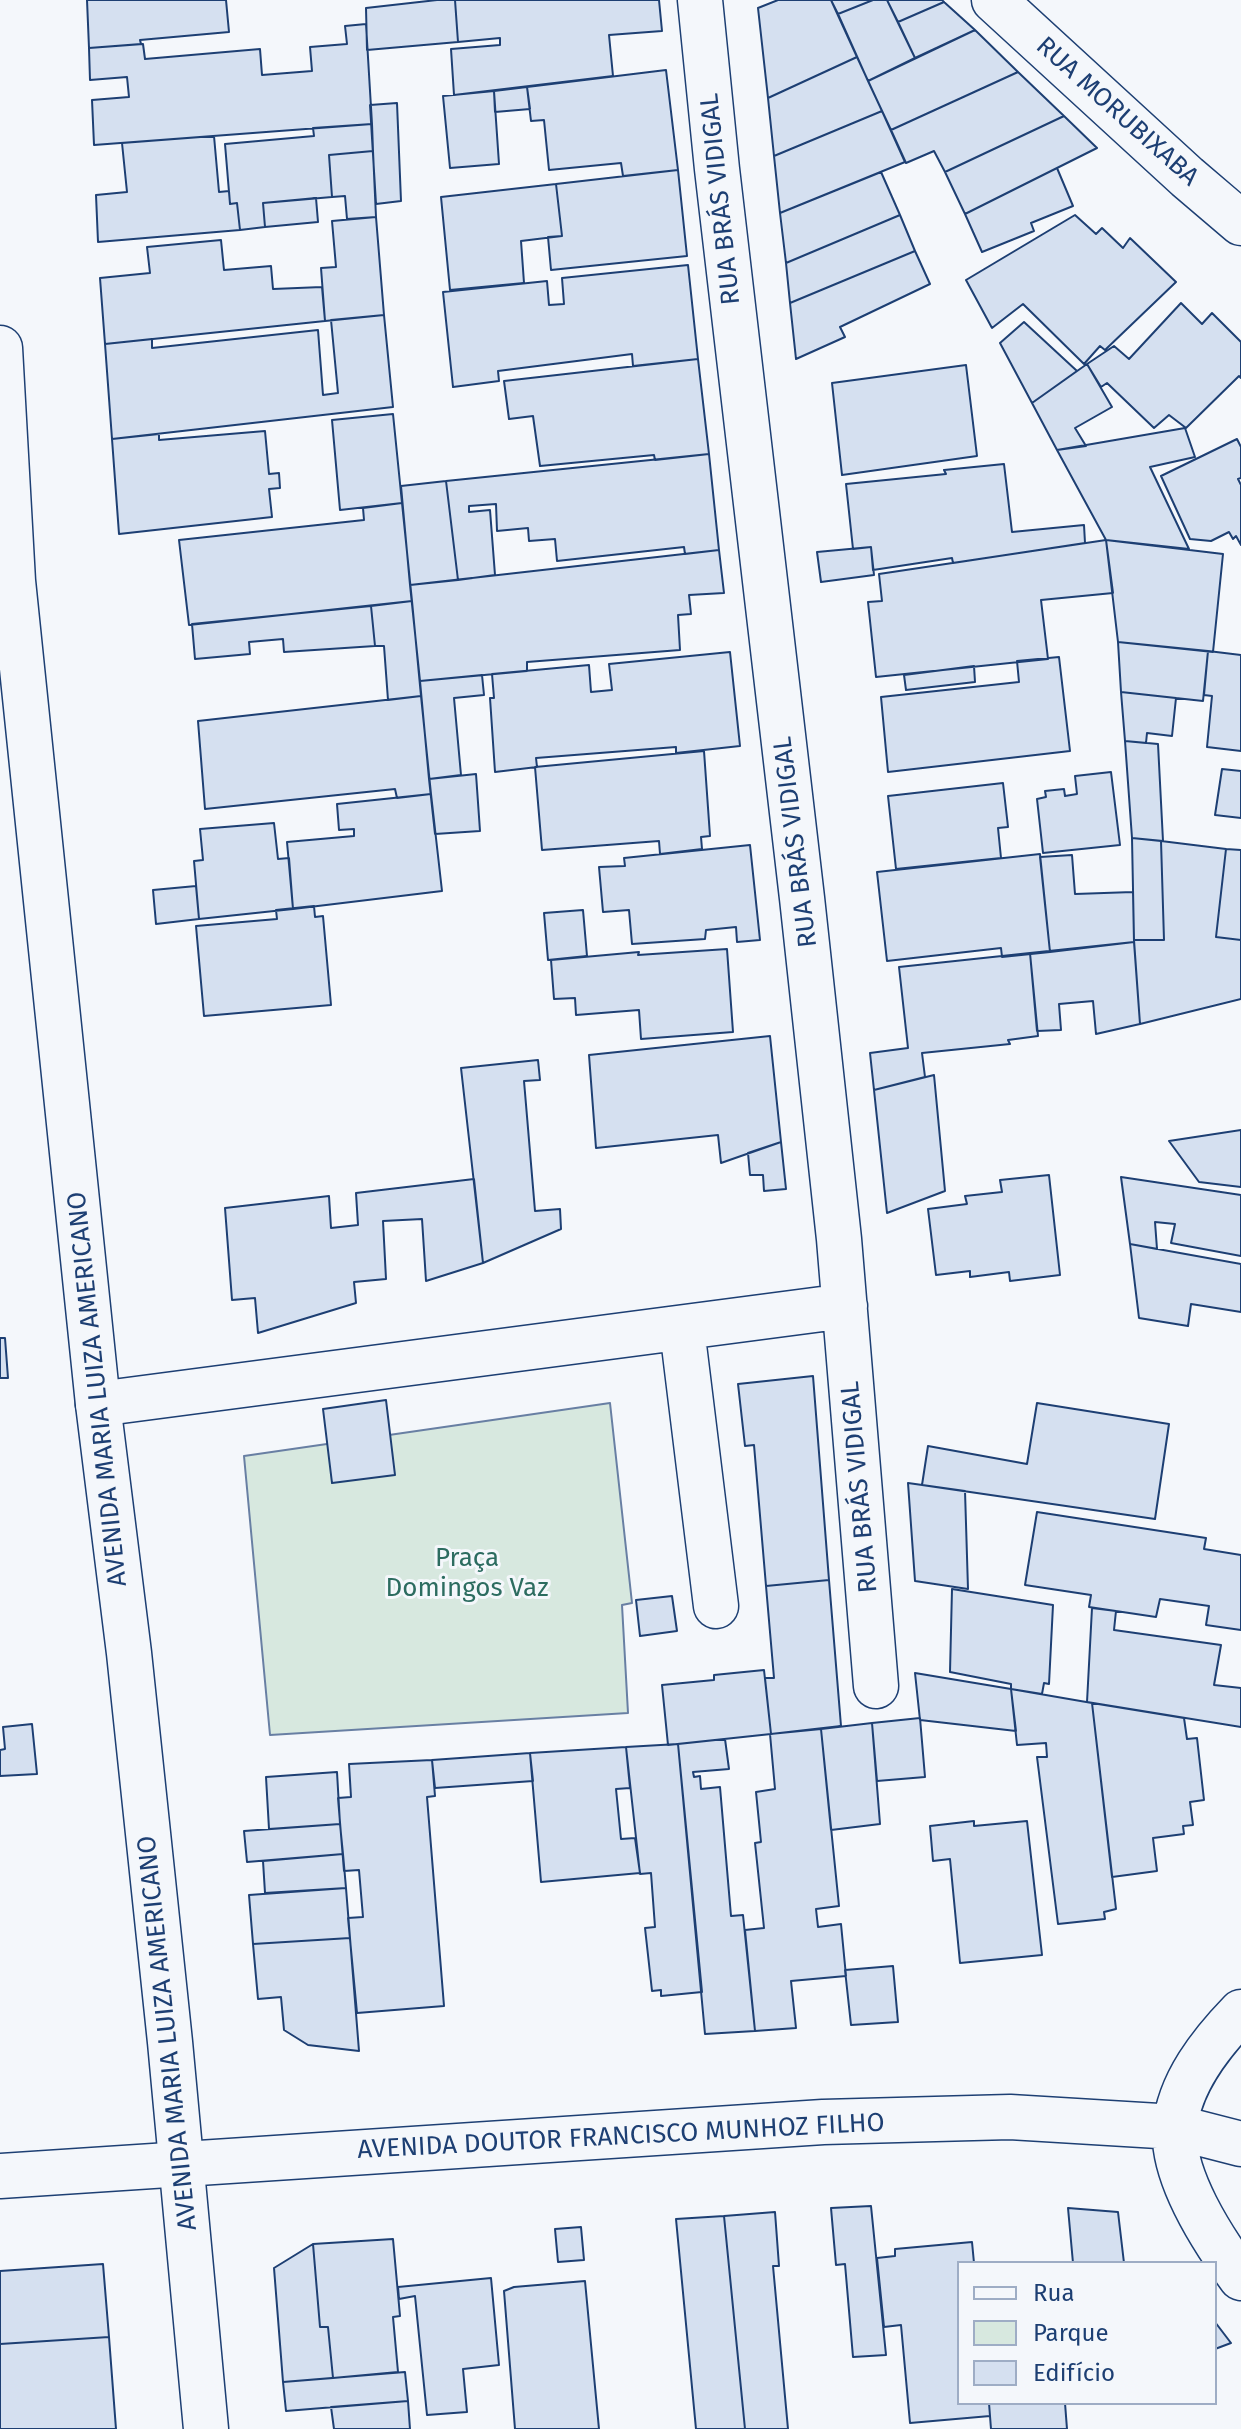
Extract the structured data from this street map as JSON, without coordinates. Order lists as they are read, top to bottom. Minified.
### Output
{"streets":{"street":["RUA MORUBIXABA","RUA BRÁS VIDIGAL","AVENIDA MARIA LUIZA AMERICANO","AVENIDA DOUTOR FRANCISCO MUNHOZ FILHO"]},"crossings":[["AVENIDA MARIA LUIZA AMERICANO","AVENIDA DOUTOR FRANCISCO MUNHOZ FILHO"]],"parks":["Praça Domingos Vaz"],"legend":["Rua","Parque","Edifício"]}
